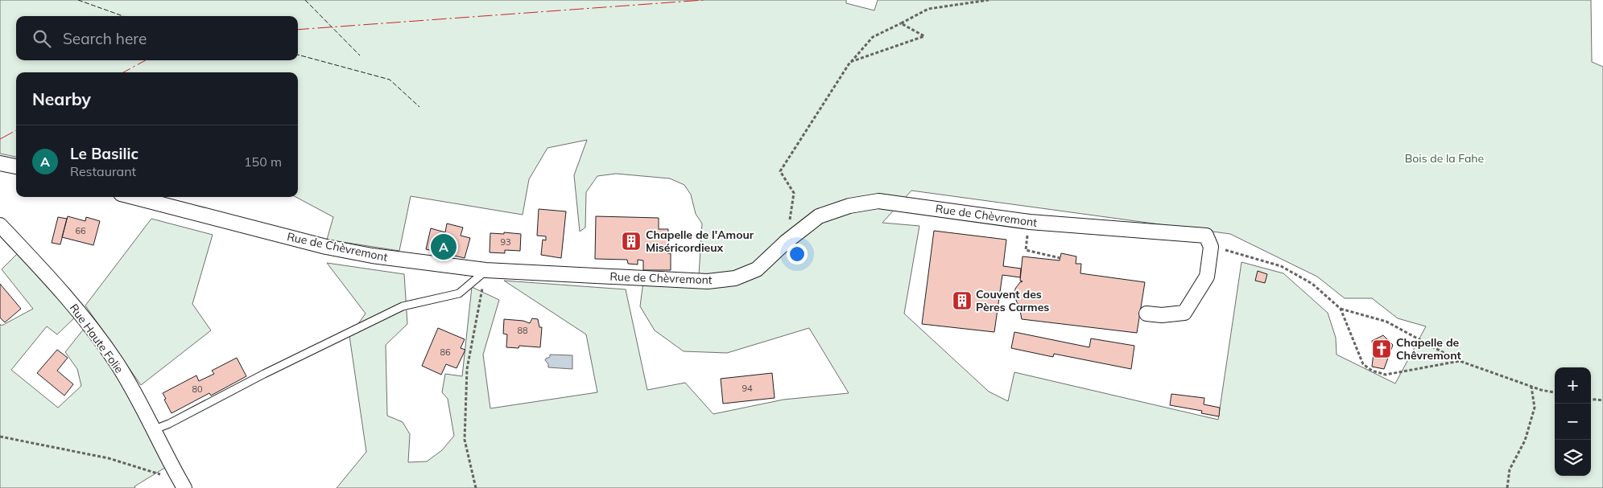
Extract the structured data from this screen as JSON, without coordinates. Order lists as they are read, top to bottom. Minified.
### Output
{"streets":{"street":["Rue de Chèvremont","Rue Haute Folie"]},"parks":["Bois de la Fahe"],"places":{"building":["Chapelle de l'Amour Miséricordieux","Couvent des Pères Carmes"],"church":["Chapelle de Chêvremont"]},"house_numbers":["66","93","88","86","94","80"],"page":{"search":"Search here","heading":"Nearby","list":[{"mark":"A","name":"Le Basilic","note":"Restaurant","value":"150 m"}],"pins":"A","map_buttons":["+","−"]}}
